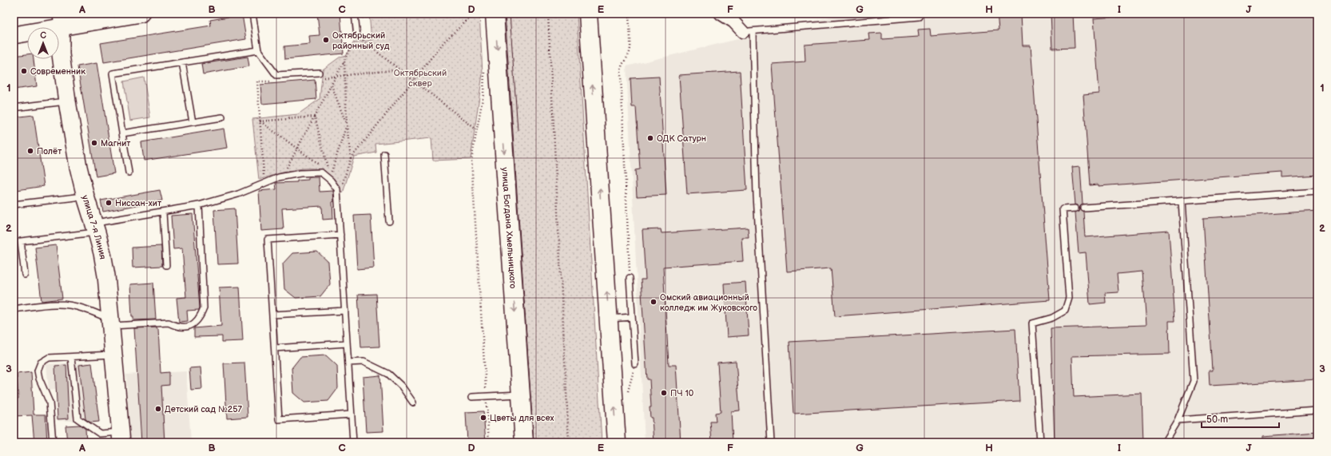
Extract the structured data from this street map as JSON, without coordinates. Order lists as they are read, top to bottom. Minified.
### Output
{"streets":{"main road":["улица Богдана Хмельницкого"],"street":["улица 7-я Линия"]},"parks":["Октябрьский сквер"],"places":["Октябрьский районный суд","Современник","ОДК Сатурн","Магнит","Полёт","Ниссан-хит","Омский авиационный колледж им Жуковского","ПЧ 10","Детский сад №257","Цветы для всех"],"scale_bar":"50 m","north":"top","grid":{"columns":["A","B","C","D","E","F","G","H","I","J"],"rows":["1","2","3"]}}
